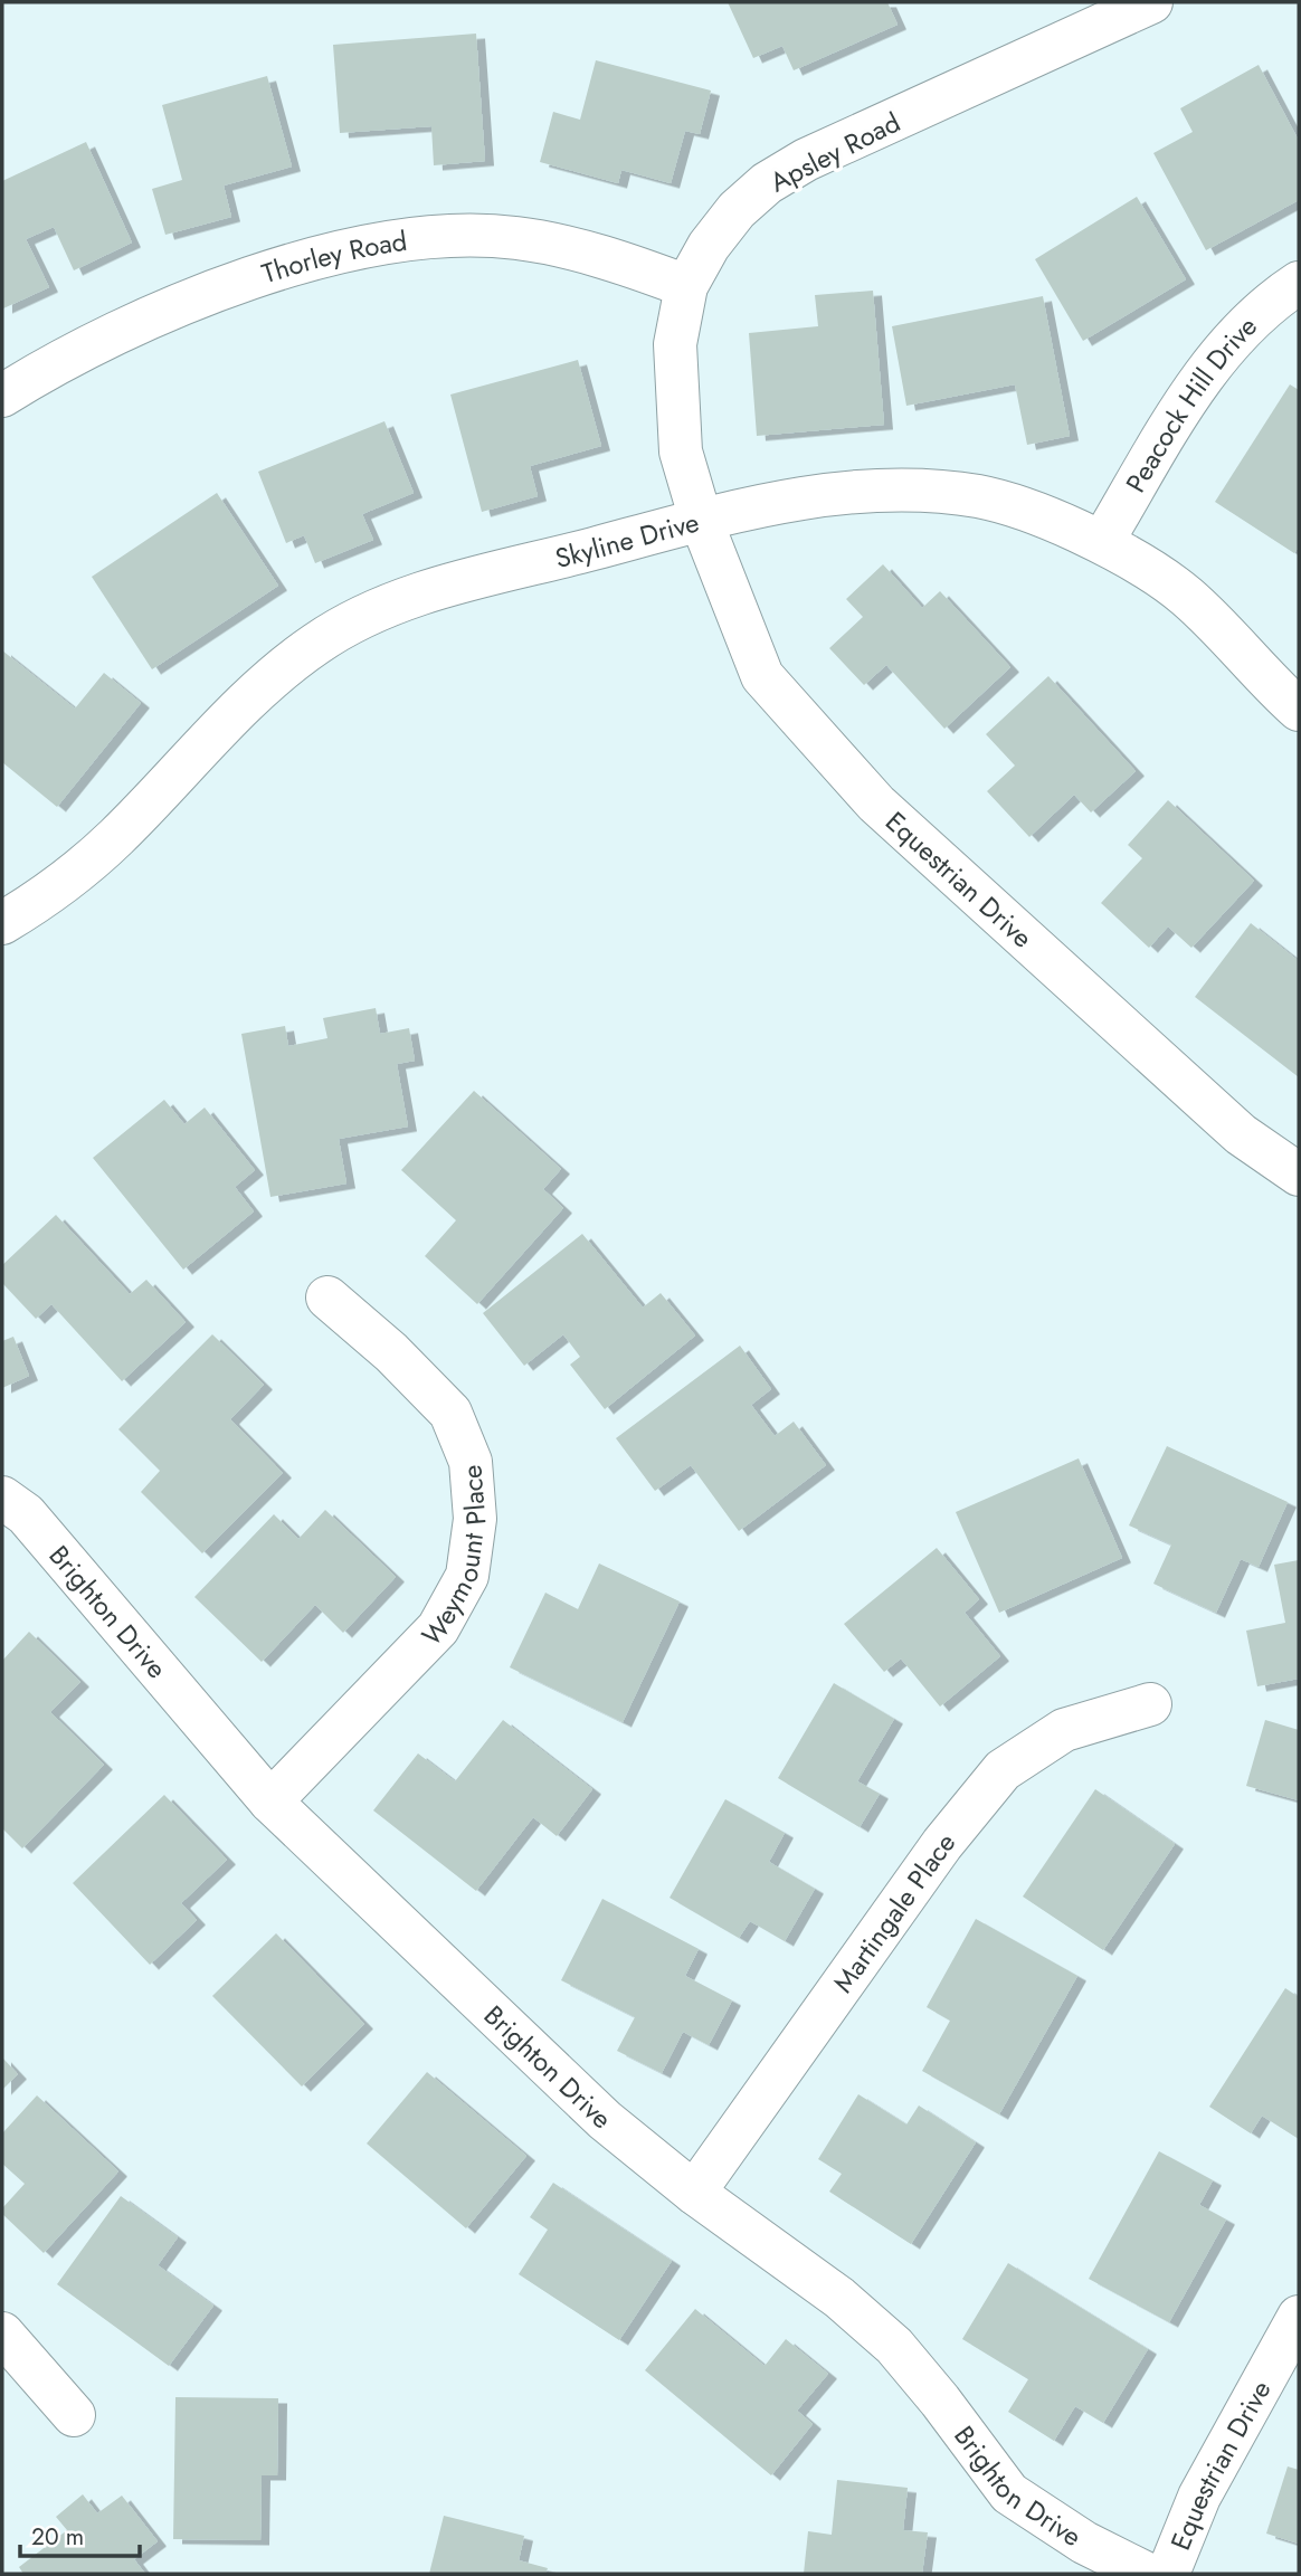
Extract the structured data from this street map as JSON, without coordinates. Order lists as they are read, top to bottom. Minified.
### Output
{"streets":{"street":["Apsley Road","Thorley Road","Peacock Hill Drive","Skyline Drive","Equestrian Drive","Weymount Place","Brighton Drive","Martingale Place"]},"crossings":[["Apsley Road","Thorley Road"],["Apsley Road","Skyline Drive"],["Apsley Road","Equestrian Drive"],["Peacock Hill Drive","Skyline Drive"],["Skyline Drive","Equestrian Drive"],["Weymount Place","Brighton Drive"],["Brighton Drive","Martingale Place"]],"scale_bar":"20 m"}
